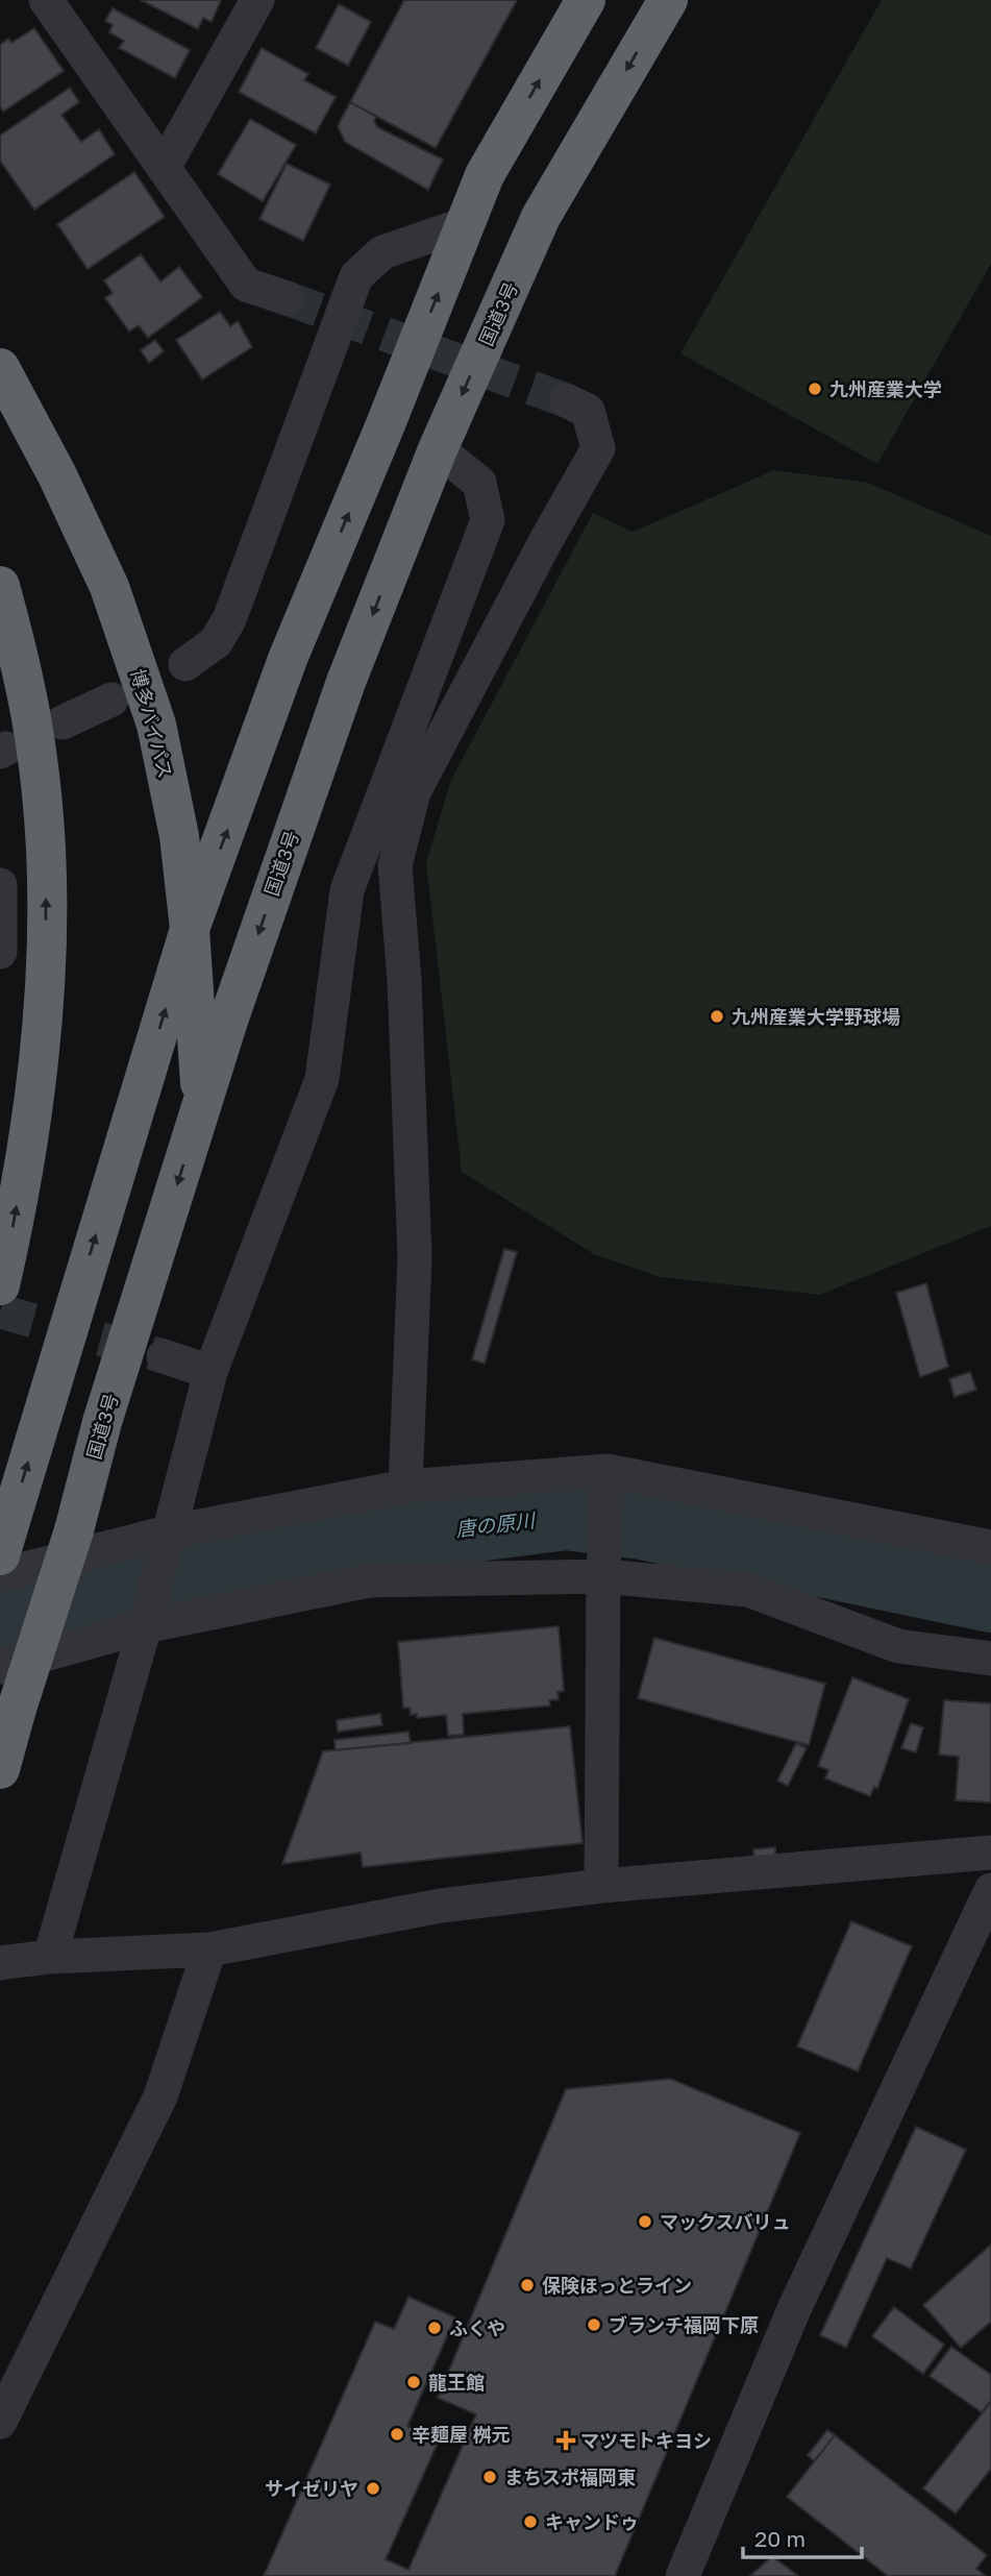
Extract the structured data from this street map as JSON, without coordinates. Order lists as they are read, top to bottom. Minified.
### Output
{"streets":{"highway":["国道3号","博多バイパス"]},"crossings":[["国道3号","博多バイパス"]],"water":["唐の原川"],"places":{"other":["九州産業大学","九州産業大学野球場","マックスバリュ","保険ほっとライン","ブランチ福岡下原","ふくや","龍王館","辛麺屋 桝元","まちスポ福岡東","サイゼリヤ","キャンドゥ"],"health":["マツモトキヨシ"]},"scale_bar":"20 m"}
